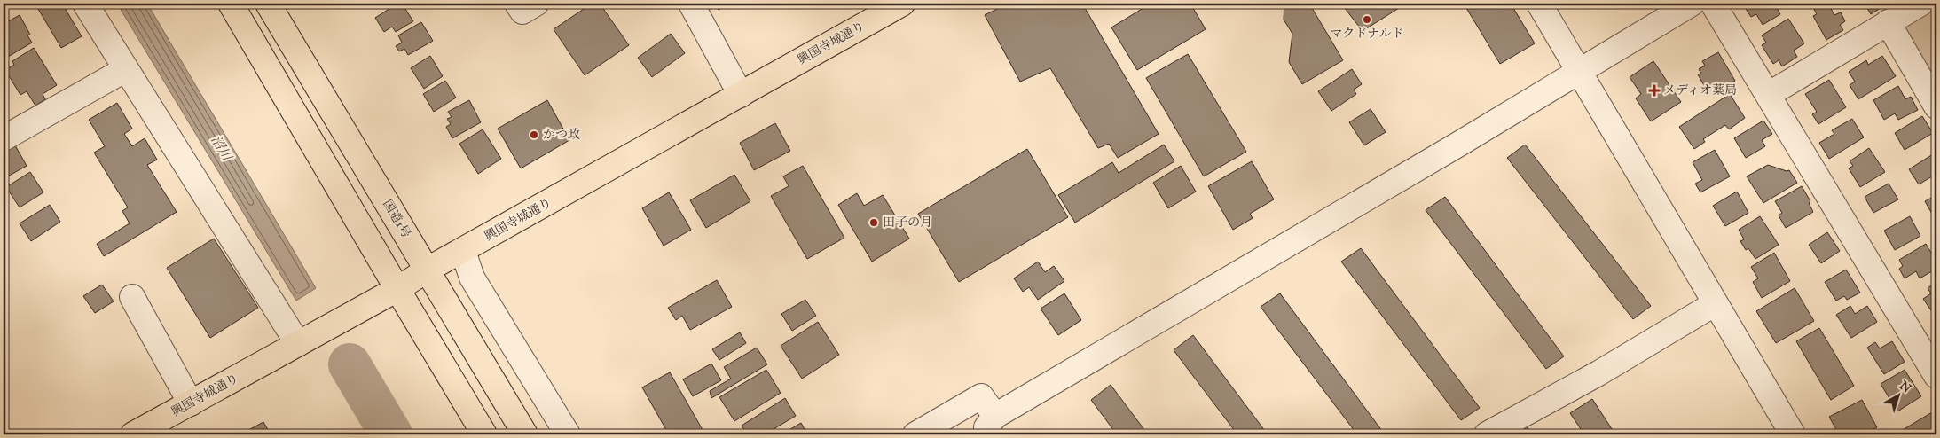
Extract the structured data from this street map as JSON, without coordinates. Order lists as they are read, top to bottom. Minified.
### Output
{"streets":{"main road":["興国寺城通り","国道1号"]},"crossings":[["興国寺城通り","国道1号"]],"water":["沼川"],"places":{"other":["マクドナルド","かつ政","田子の月"],"health":["メディオ薬局"]},"north":"top right"}
